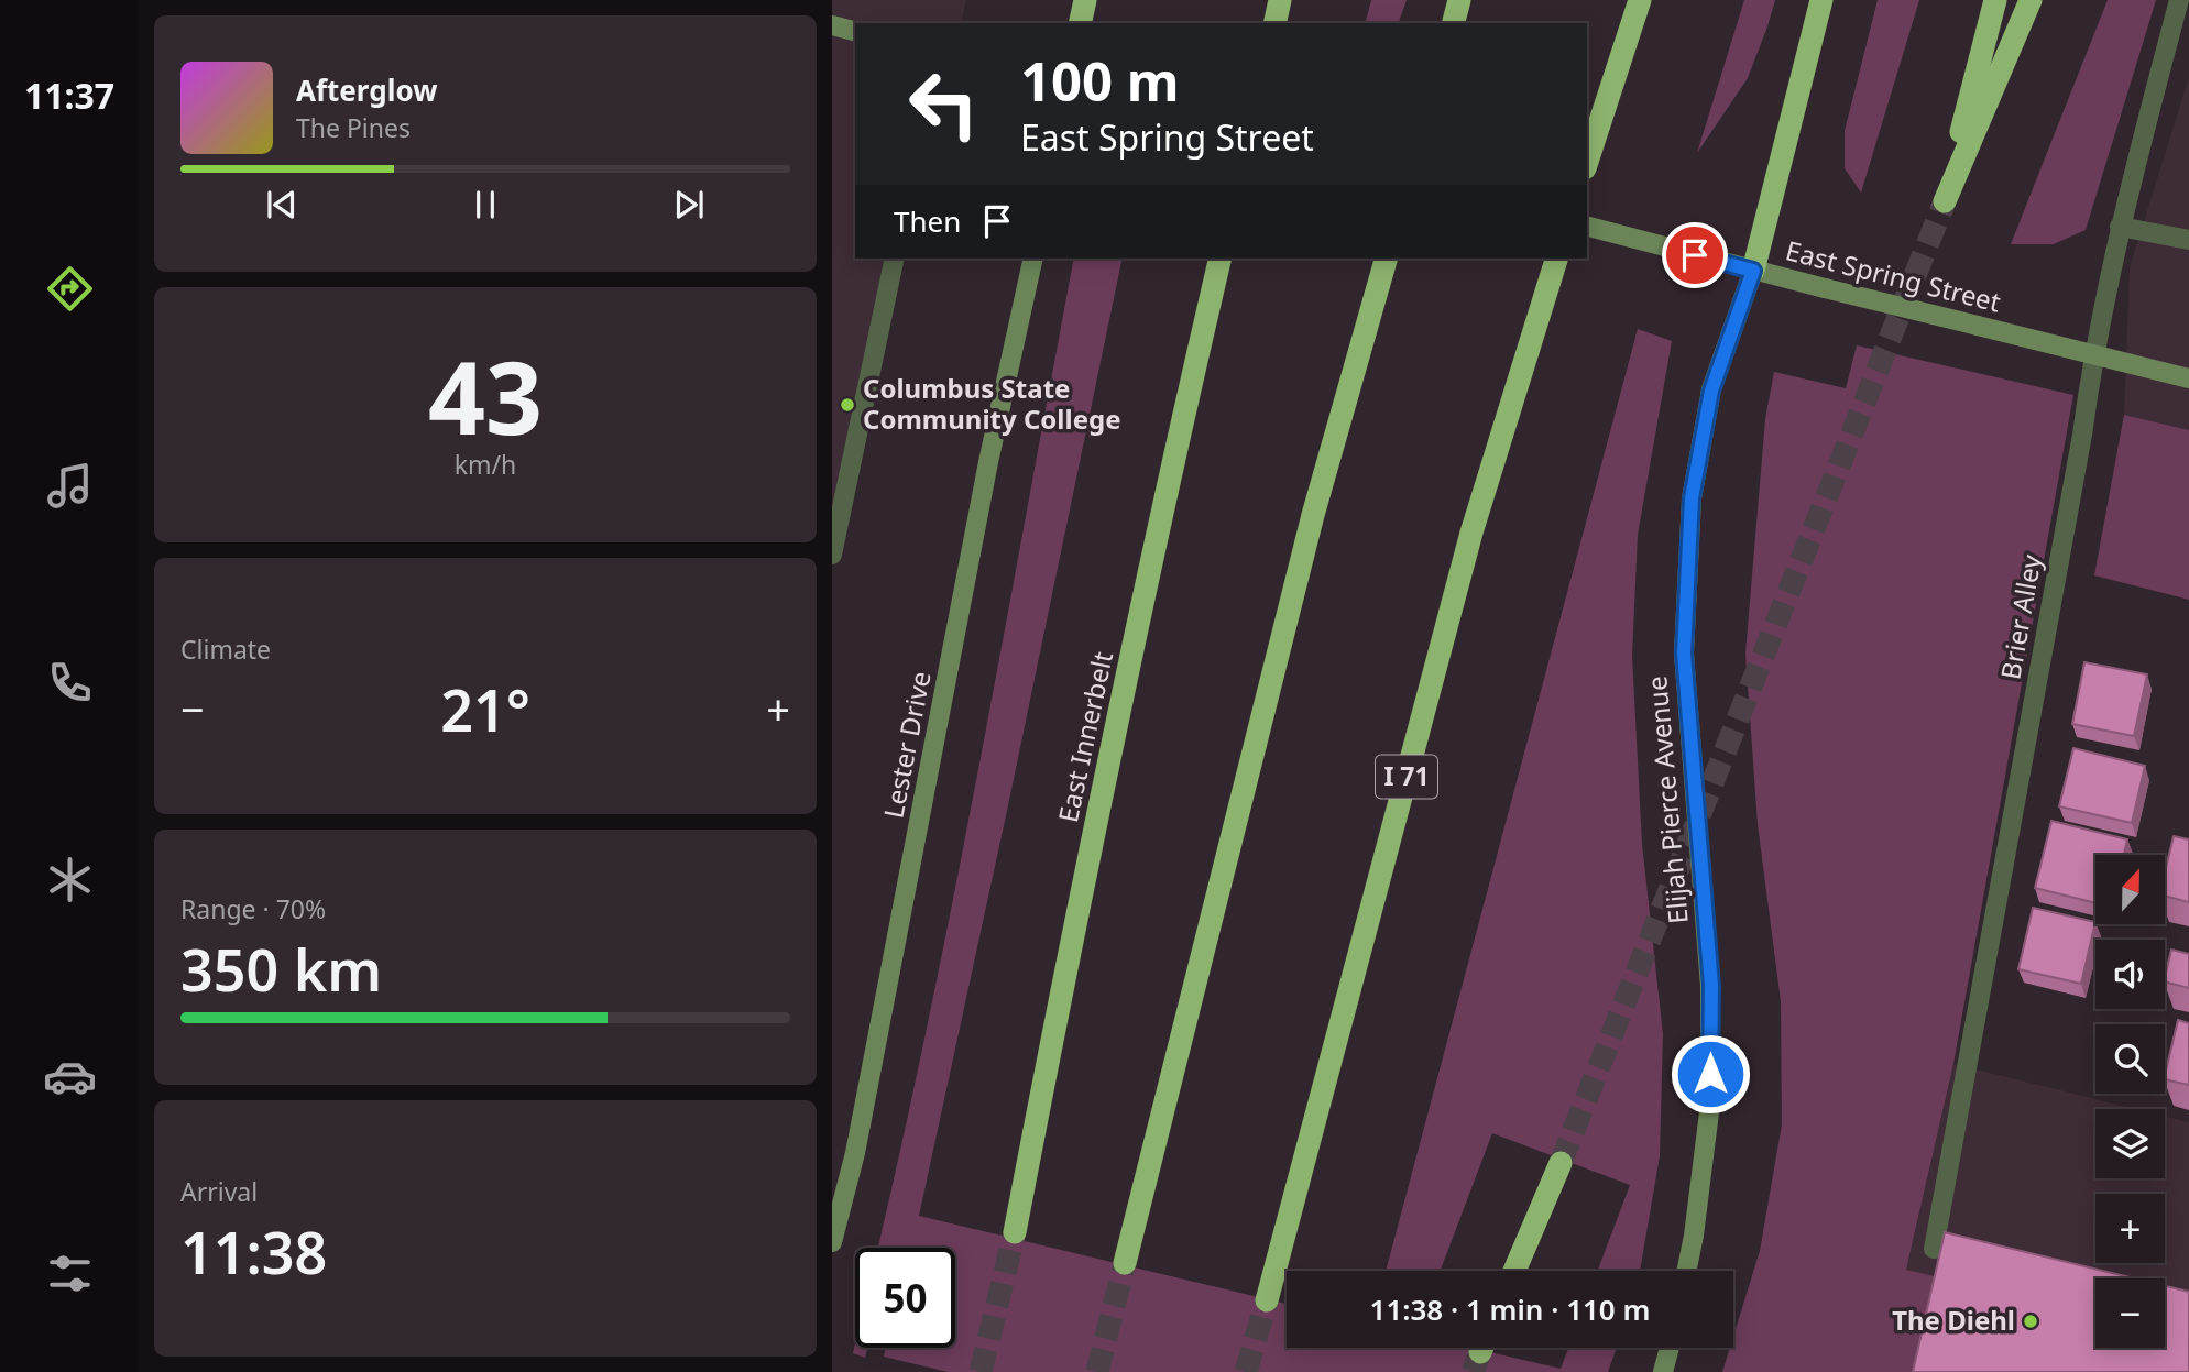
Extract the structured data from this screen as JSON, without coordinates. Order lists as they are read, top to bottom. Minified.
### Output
{"streets":{"highway":["East Innerbelt","I 71"],"street":["East Spring Street","Lester Drive","Elijah Pierce Avenue"],"lane":["Brier Alley"]},"crossings":[["East Spring Street","Brier Alley"],["East Spring Street","Elijah Pierce Avenue"]],"places":["Columbus State Community College","The Diehl"],"north":"top","page":{"tabs":"11:37","turn":["100 m","East Spring Street"],"song":["Afterglow","The Pines"],"then":"Then","tile":[["43","km/h"],"Climate",["Range · 70%","350 km"],["Arrival","11:38"]],"heat":["−","21°","+"],"map_buttons":["+","−"],"limit":"50","trip":"11:38 · 1 min · 110 m"}}
